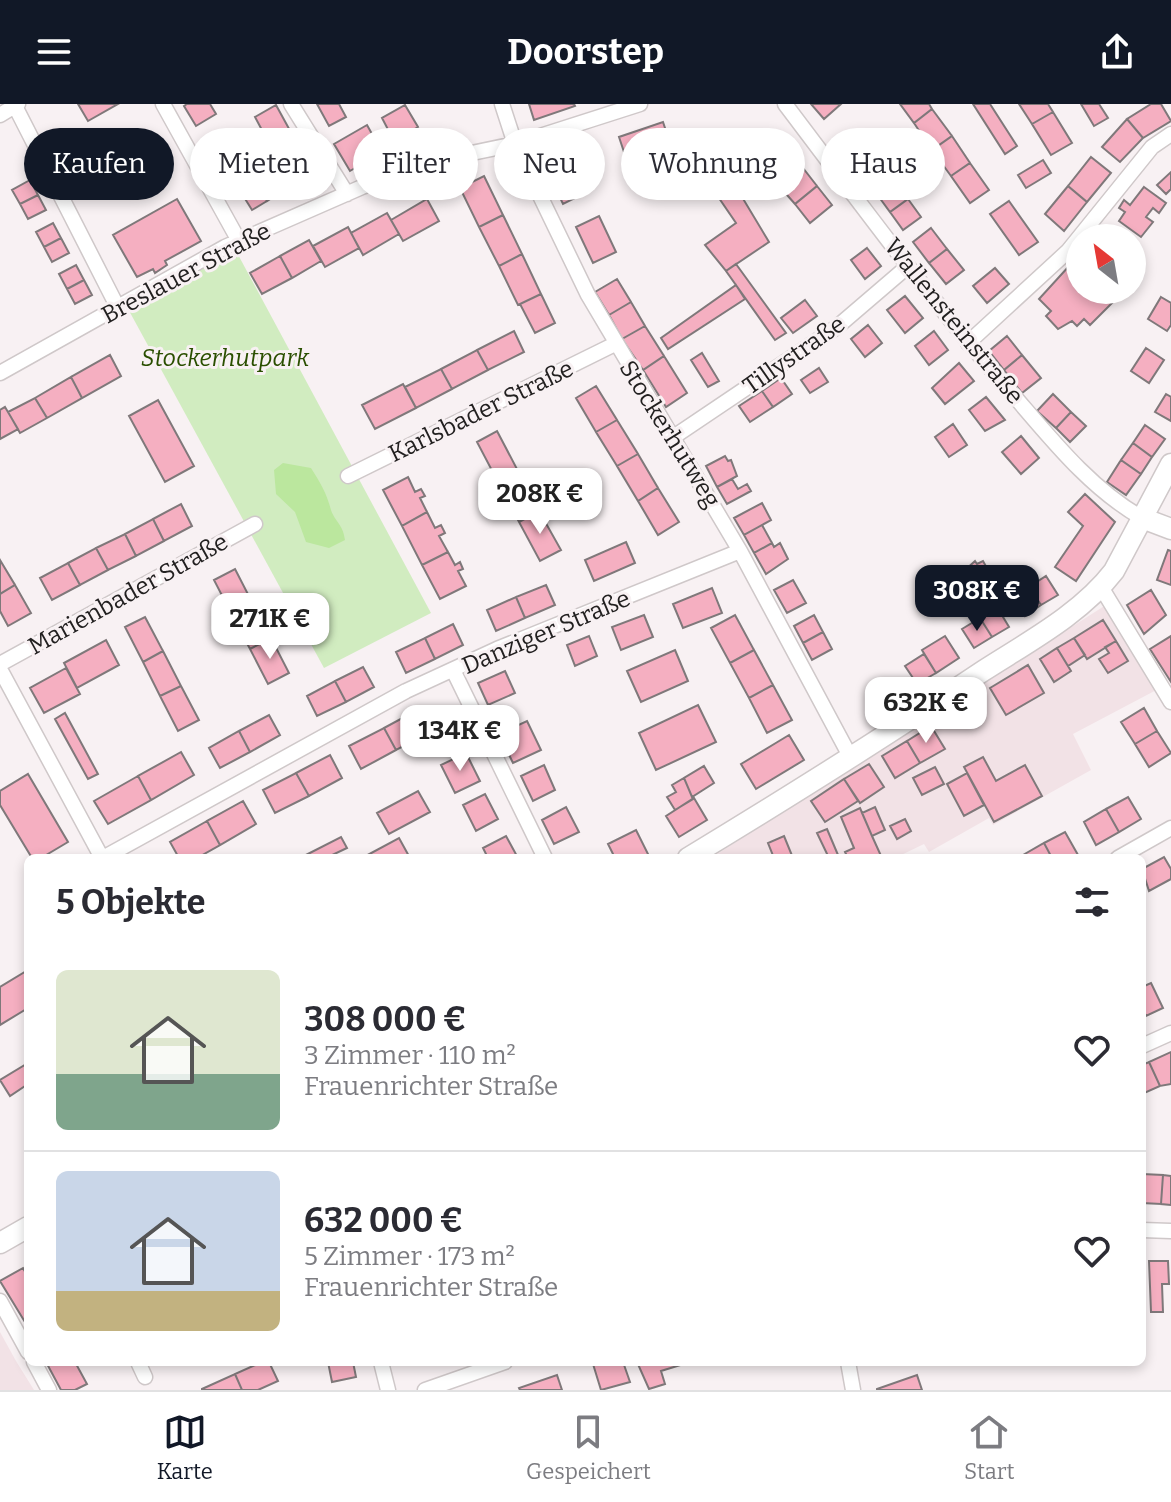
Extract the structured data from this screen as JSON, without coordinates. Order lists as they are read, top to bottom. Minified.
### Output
{"streets":{"street":["Breslauer Straße","Wallensteinstraße","Tillystraße","Karlsbader Straße","Stockerhutweg","Marienbader Straße","Danziger Straße"]},"crossings":[["Wallensteinstraße","Tillystraße"],["Tillystraße","Stockerhutweg"],["Karlsbader Straße","Stockerhutweg"],["Stockerhutweg","Danziger Straße"]],"parks":["Stockerhutpark"],"north":"top left","page":{"header":"Doorstep","chip":["Kaufen","Mieten","Filter","Neu","Wohnung","Haus"],"price":["208K €","308K €","271K €","632K €","134K €"],"heading":"5 Objekte","list":[{"name":"308 000 €","note":"3 Zimmer · 110 m² · Frauenrichter Straße"},{"name":"632 000 €","note":"5 Zimmer · 173 m² · Frauenrichter Straße"}],"tabs":["Karte","Gespeichert","Start"]}}
